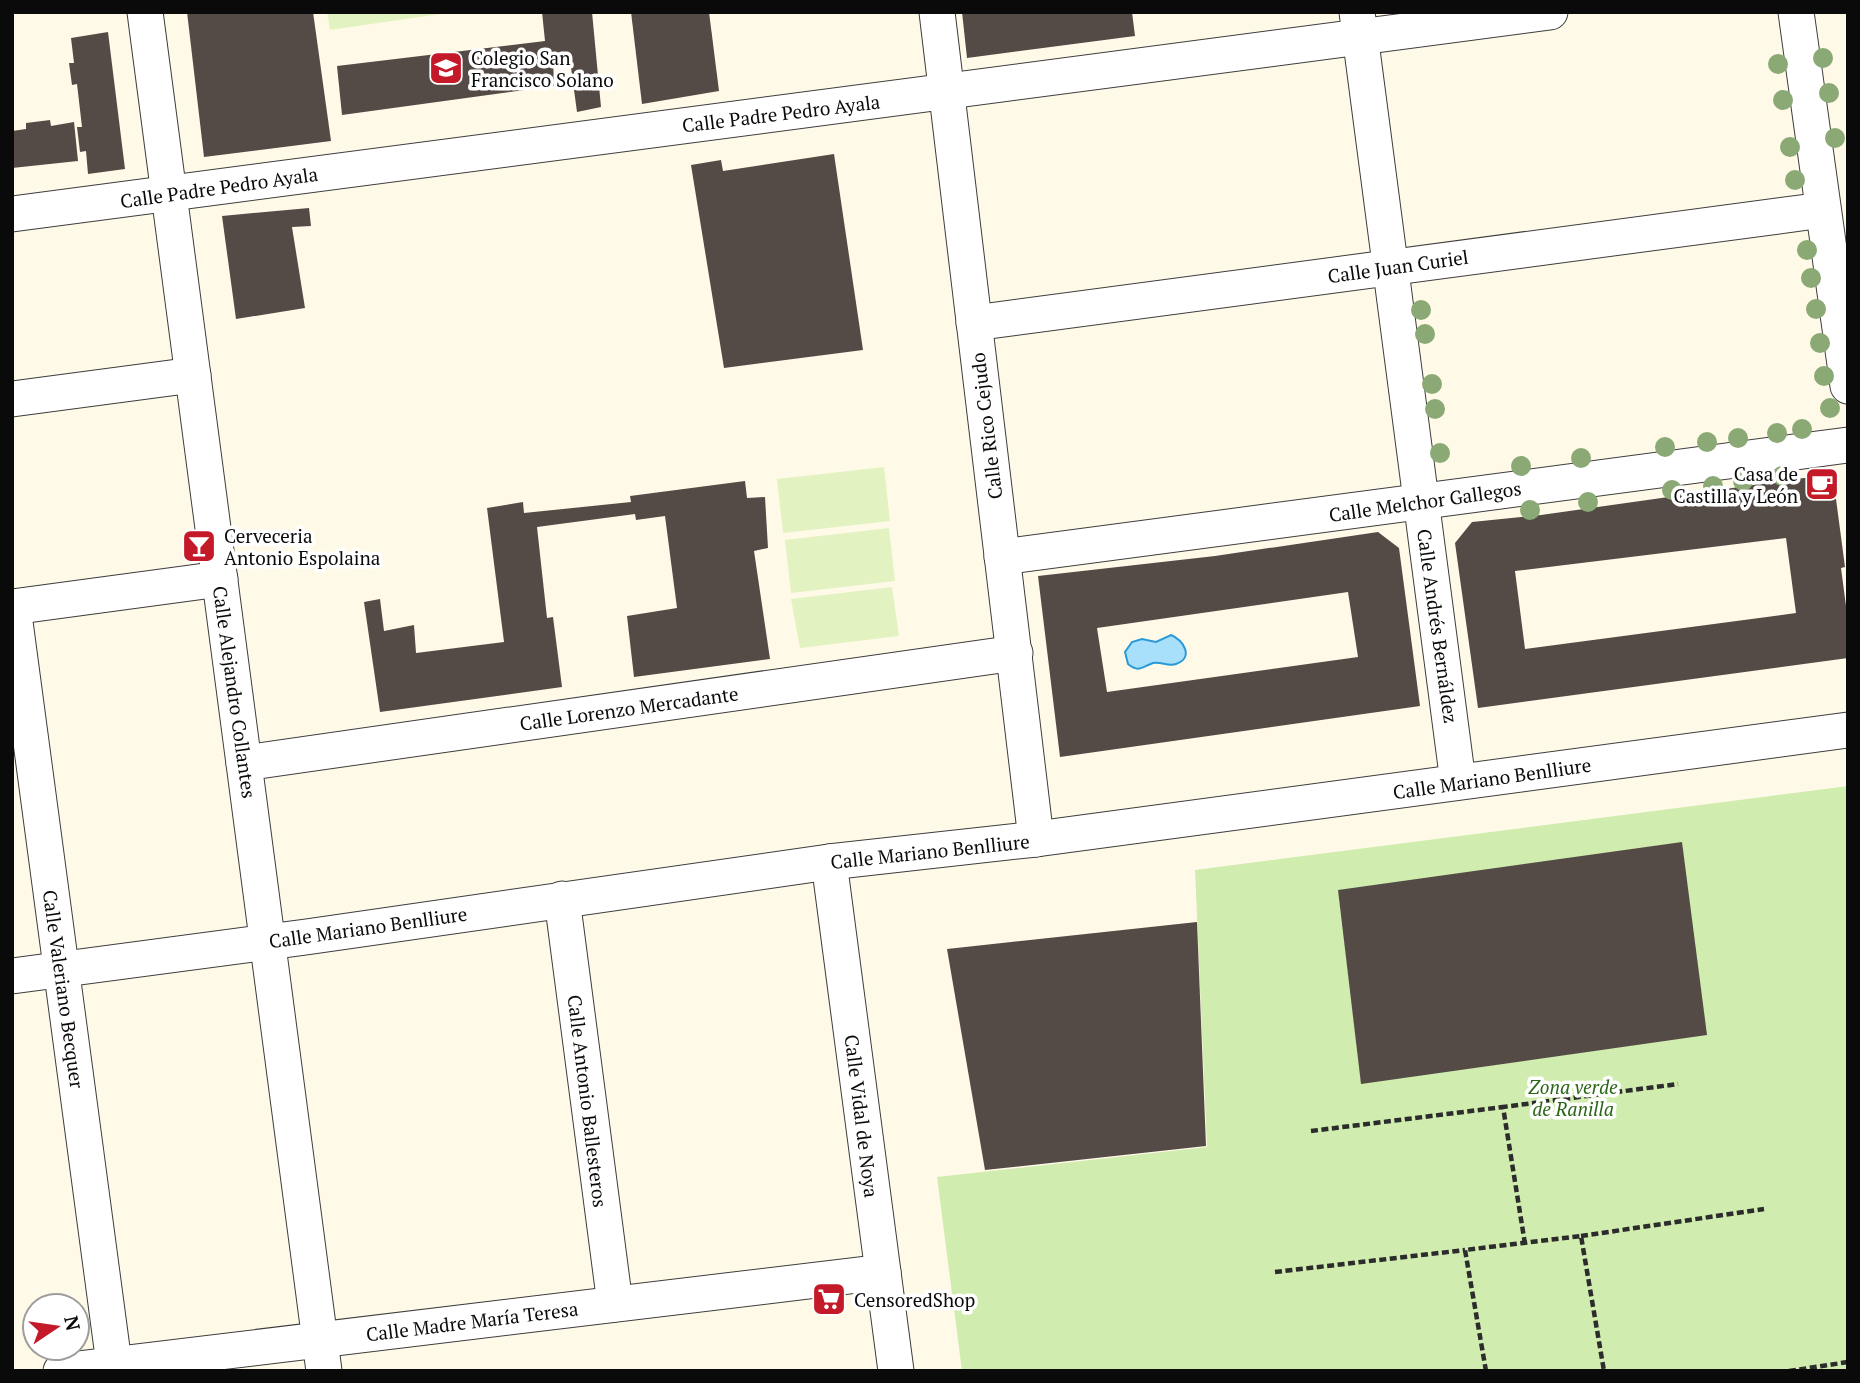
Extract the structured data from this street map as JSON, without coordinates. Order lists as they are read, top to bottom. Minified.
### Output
{"streets":{"street":["Calle Padre Pedro Ayala","Calle Juan Curiel","Calle Rico Cejudo","Calle Melchor Gallegos","Calle Andrés Bernáldez","Calle Alejandro Collantes","Calle Lorenzo Mercadante","Calle Mariano Benlliure","Calle Valeriano Becquer","Calle Antonio Ballesteros","Calle Vidal de Noya","Calle Madre María Teresa"]},"crossings":[["Calle Padre Pedro Ayala","Calle Rico Cejudo"],["Calle Padre Pedro Ayala","Calle Andrés Bernáldez"],["Calle Padre Pedro Ayala","Calle Alejandro Collantes"],["Calle Juan Curiel","Calle Rico Cejudo"],["Calle Juan Curiel","Calle Andrés Bernáldez"],["Calle Rico Cejudo","Calle Melchor Gallegos"],["Calle Rico Cejudo","Calle Lorenzo Mercadante"],["Calle Rico Cejudo","Calle Mariano Benlliure"],["Calle Melchor Gallegos","Calle Andrés Bernáldez"],["Calle Andrés Bernáldez","Calle Mariano Benlliure"],["Calle Alejandro Collantes","Calle Lorenzo Mercadante"],["Calle Alejandro Collantes","Calle Mariano Benlliure"],["Calle Alejandro Collantes","Calle Madre María Teresa"],["Calle Mariano Benlliure","Calle Valeriano Becquer"],["Calle Mariano Benlliure","Calle Antonio Ballesteros"],["Calle Mariano Benlliure","Calle Vidal de Noya"],["Calle Valeriano Becquer","Calle Madre María Teresa"],["Calle Antonio Ballesteros","Calle Madre María Teresa"],["Calle Vidal de Noya","Calle Madre María Teresa"]],"parks":["Zona verde de Ranilla"],"places":{"school or university":["Colegio San Francisco Solano"],"cafe":["Casa de Castilla y León"],"bar":["Cerveceria Antonio Espolaina"],"supermarket":["CensoredShop"]},"north":"right"}
